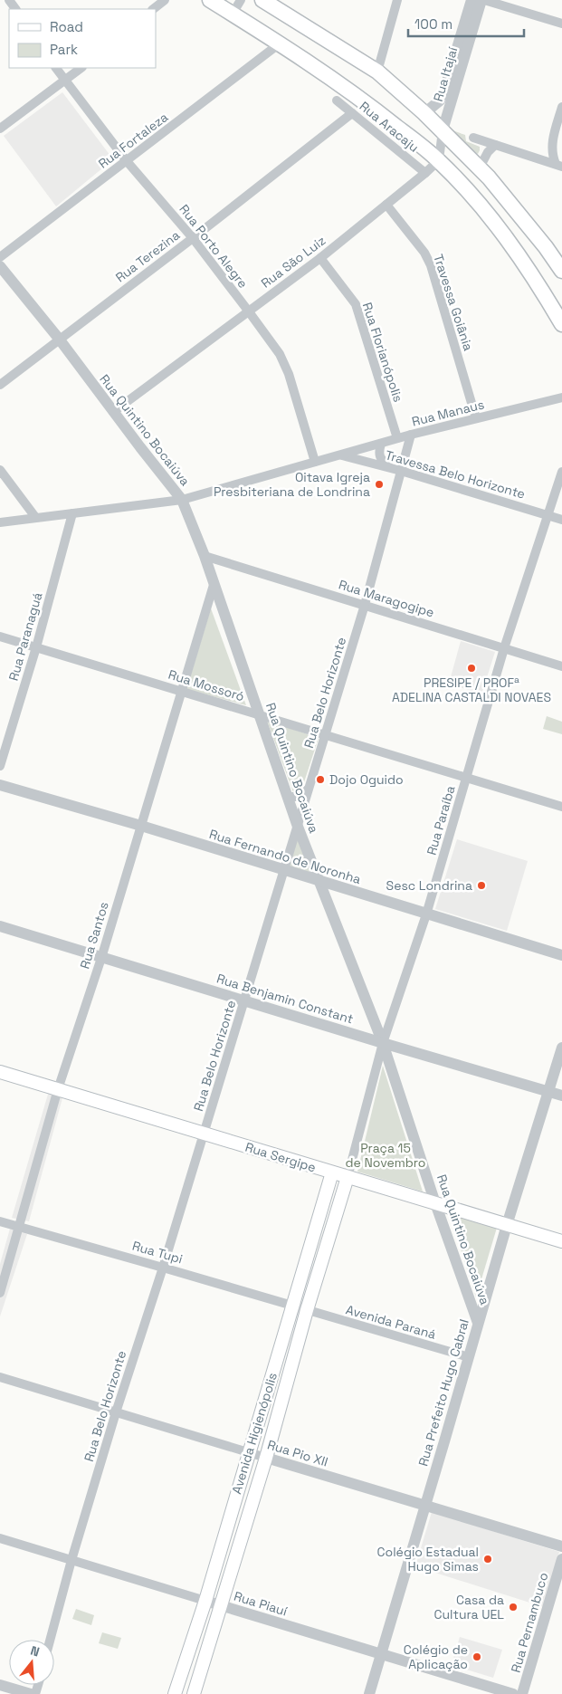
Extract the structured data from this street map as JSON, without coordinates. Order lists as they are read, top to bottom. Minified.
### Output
{"streets":{"main road":["Rua Sergipe","Avenida Higienópolis"],"street":["Rua Itajaí","Rua Aracaju","Rua Fortaleza","Rua Porto Alegre","Rua Terezina","Rua São Luiz","Travessa Goiânia","Rua Florianópolis","Rua Manaus","Rua Quintino Bocaiúva","Travessa Belo Horizonte","Rua Maragogipe","Rua Paranaguá","Rua Mossoró","Rua Belo Horizonte","Rua Paraíba","Rua Fernando de Noronha","Rua Santos","Rua Benjamin Constant","Rua Tupi","Avenida Paraná","Rua Prefeito Hugo Cabral","Rua Pio XII","Rua Piauí","Rua Pernambuco"]},"crossings":[["Rua Aracaju","Rua Terezina"],["Rua Aracaju","Rua São Luiz"],["Rua Fortaleza","Rua Porto Alegre"],["Rua Porto Alegre","Rua Terezina"],["Rua Porto Alegre","Rua São Luiz"],["Rua Porto Alegre","Rua Manaus"],["Rua Terezina","Rua Quintino Bocaiúva"],["Rua São Luiz","Travessa Goiânia"],["Rua São Luiz","Rua Florianópolis"],["Rua São Luiz","Rua Quintino Bocaiúva"],["Travessa Goiânia","Rua Manaus"],["Rua Florianópolis","Rua Manaus"],["Rua Manaus","Rua Quintino Bocaiúva"],["Rua Manaus","Travessa Belo Horizonte"],["Rua Manaus","Rua Paranaguá"],["Rua Manaus","Rua Belo Horizonte"],["Rua Quintino Bocaiúva","Rua Maragogipe"],["Rua Quintino Bocaiúva","Rua Mossoró"],["Rua Quintino Bocaiúva","Rua Belo Horizonte"],["Rua Quintino Bocaiúva","Rua Paraíba"],["Rua Quintino Bocaiúva","Rua Fernando de Noronha"],["Rua Quintino Bocaiúva","Rua Santos"],["Rua Quintino Bocaiúva","Rua Benjamin Constant"],["Rua Quintino Bocaiúva","Rua Sergipe"],["Rua Quintino Bocaiúva","Rua Prefeito Hugo Cabral"],["Travessa Belo Horizonte","Rua Belo Horizonte"],["Travessa Belo Horizonte","Rua Paraíba"],["Rua Maragogipe","Rua Belo Horizonte"],["Rua Maragogipe","Rua Paraíba"],["Rua Paranaguá","Rua Mossoró"],["Rua Mossoró","Rua Belo Horizonte"],["Rua Mossoró","Rua Paraíba"],["Rua Mossoró","Rua Santos"],["Rua Belo Horizonte","Rua Fernando de Noronha"],["Rua Belo Horizonte","Rua Benjamin Constant"],["Rua Belo Horizonte","Rua Sergipe"],["Rua Belo Horizonte","Rua Tupi"],["Rua Belo Horizonte","Rua Pio XII"],["Rua Belo Horizonte","Rua Piauí"],["Rua Paraíba","Rua Fernando de Noronha"],["Rua Paraíba","Rua Benjamin Constant"],["Rua Paraíba","Rua Sergipe"],["Rua Paraíba","Avenida Higienópolis"],["Rua Fernando de Noronha","Rua Santos"],["Rua Santos","Rua Benjamin Constant"],["Rua Santos","Rua Sergipe"],["Rua Santos","Rua Tupi"],["Rua Benjamin Constant","Rua Prefeito Hugo Cabral"],["Rua Sergipe","Rua Prefeito Hugo Cabral"],["Rua Sergipe","Avenida Higienópolis"],["Rua Tupi","Avenida Paraná"],["Rua Tupi","Avenida Higienópolis"],["Avenida Paraná","Rua Prefeito Hugo Cabral"],["Avenida Paraná","Avenida Higienópolis"],["Rua Prefeito Hugo Cabral","Rua Pio XII"],["Rua Prefeito Hugo Cabral","Rua Piauí"],["Avenida Higienópolis","Rua Pio XII"],["Avenida Higienópolis","Rua Piauí"]],"parks":["Praça 15 de Novembro"],"places":["Oitava Igreja Presbiteriana de Londrina","PRESIPE / PROFª ADELINA CASTALDI NOVAES","Dojo Oguido","Sesc Londrina","Colégio Estadual Hugo Simas","Casa da Cultura UEL","Colégio de Aplicação"],"legend":["Road","Park"],"scale_bar":"100 m","north":"top"}
